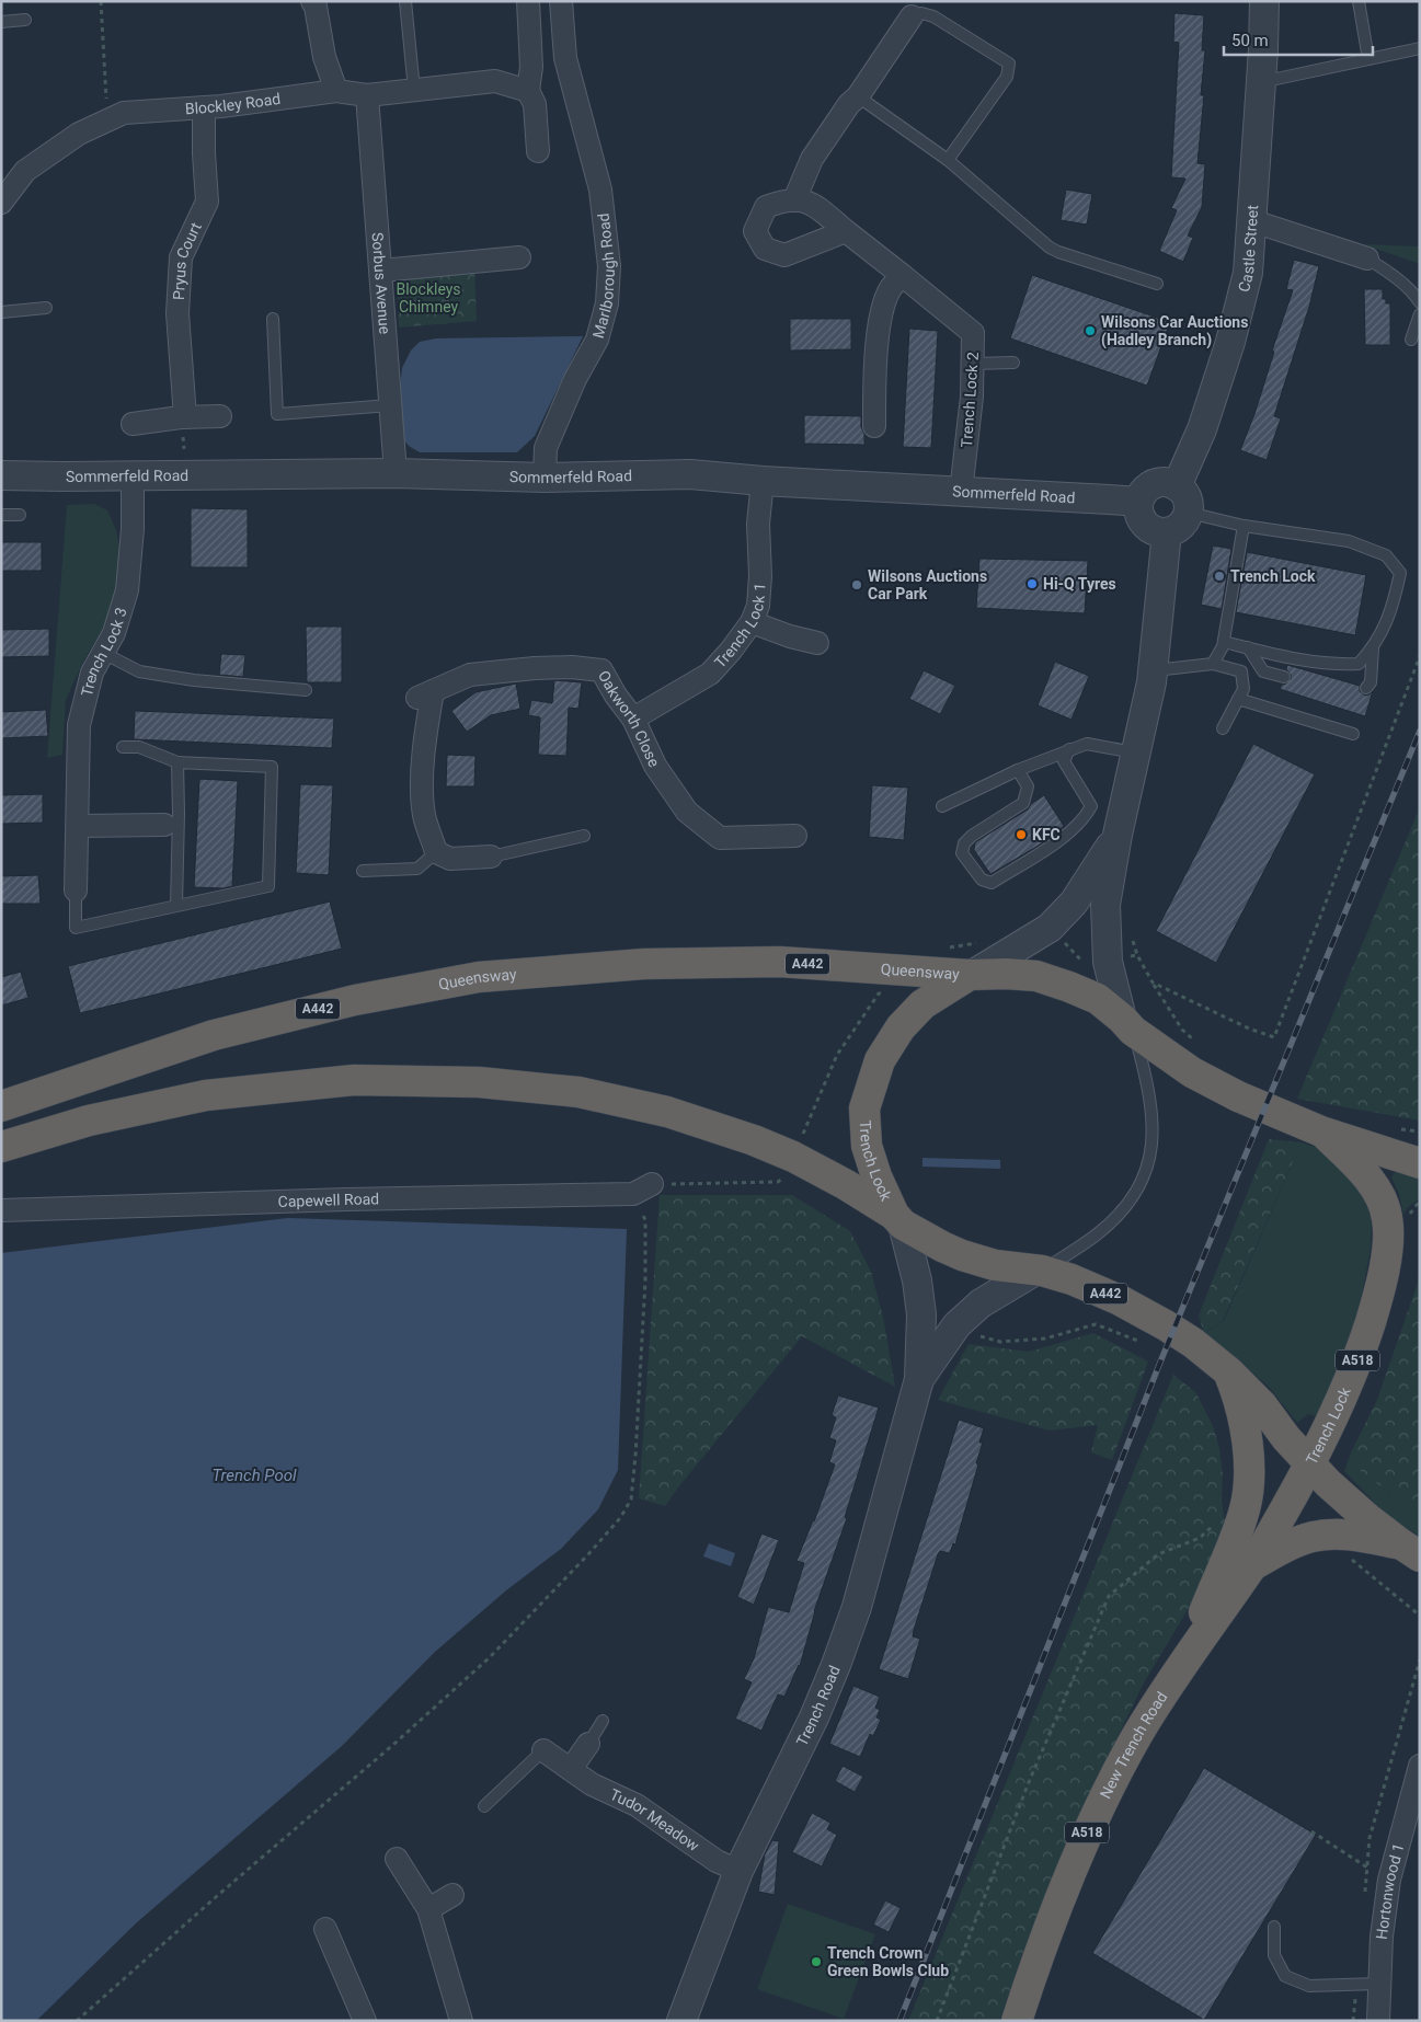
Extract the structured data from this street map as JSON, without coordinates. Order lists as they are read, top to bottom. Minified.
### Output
{"streets":{"highway":["A442","Queensway","Trench Lock","A518","New Trench Road"],"street":["Blockley Road","Castle Street","Pryus Court","Marlborough Road","Sorbus Avenue","Trench Lock 2","Sommerfeld Road","Trench Lock 1","Trench Lock 3","Oakworth Close","Capewell Road","Trench Road","Tudor Meadow","Hortonwood 1"]},"crossings":[["Blockley Road","Pryus Court"],["Blockley Road","Sorbus Avenue"],["Castle Street","Sommerfeld Road"],["Marlborough Road","Sommerfeld Road"],["Sorbus Avenue","Sommerfeld Road"],["Trench Lock 2","Sommerfeld Road"],["Sommerfeld Road","Trench Lock 1"],["Sommerfeld Road","Trench Lock 3"],["Trench Lock 1","Oakworth Close"],["A442","Queensway"],["A442","Trench Lock"],["A442","New Trench Road"],["Queensway","Trench Lock"],["Trench Lock","A518"],["Trench Lock","New Trench Road"],["A518","New Trench Road"],["Trench Road","Tudor Meadow"]],"water":["Trench Pool"],"parks":["Blockleys Chimney"],"places":["Wilsons Car Auctions (Hadley Branch)","Trench Lock","Hi-Q Tyres","Wilsons Auctions Car Park","KFC","Trench Crown Green Bowls Club"],"scale_bar":"50 m"}
